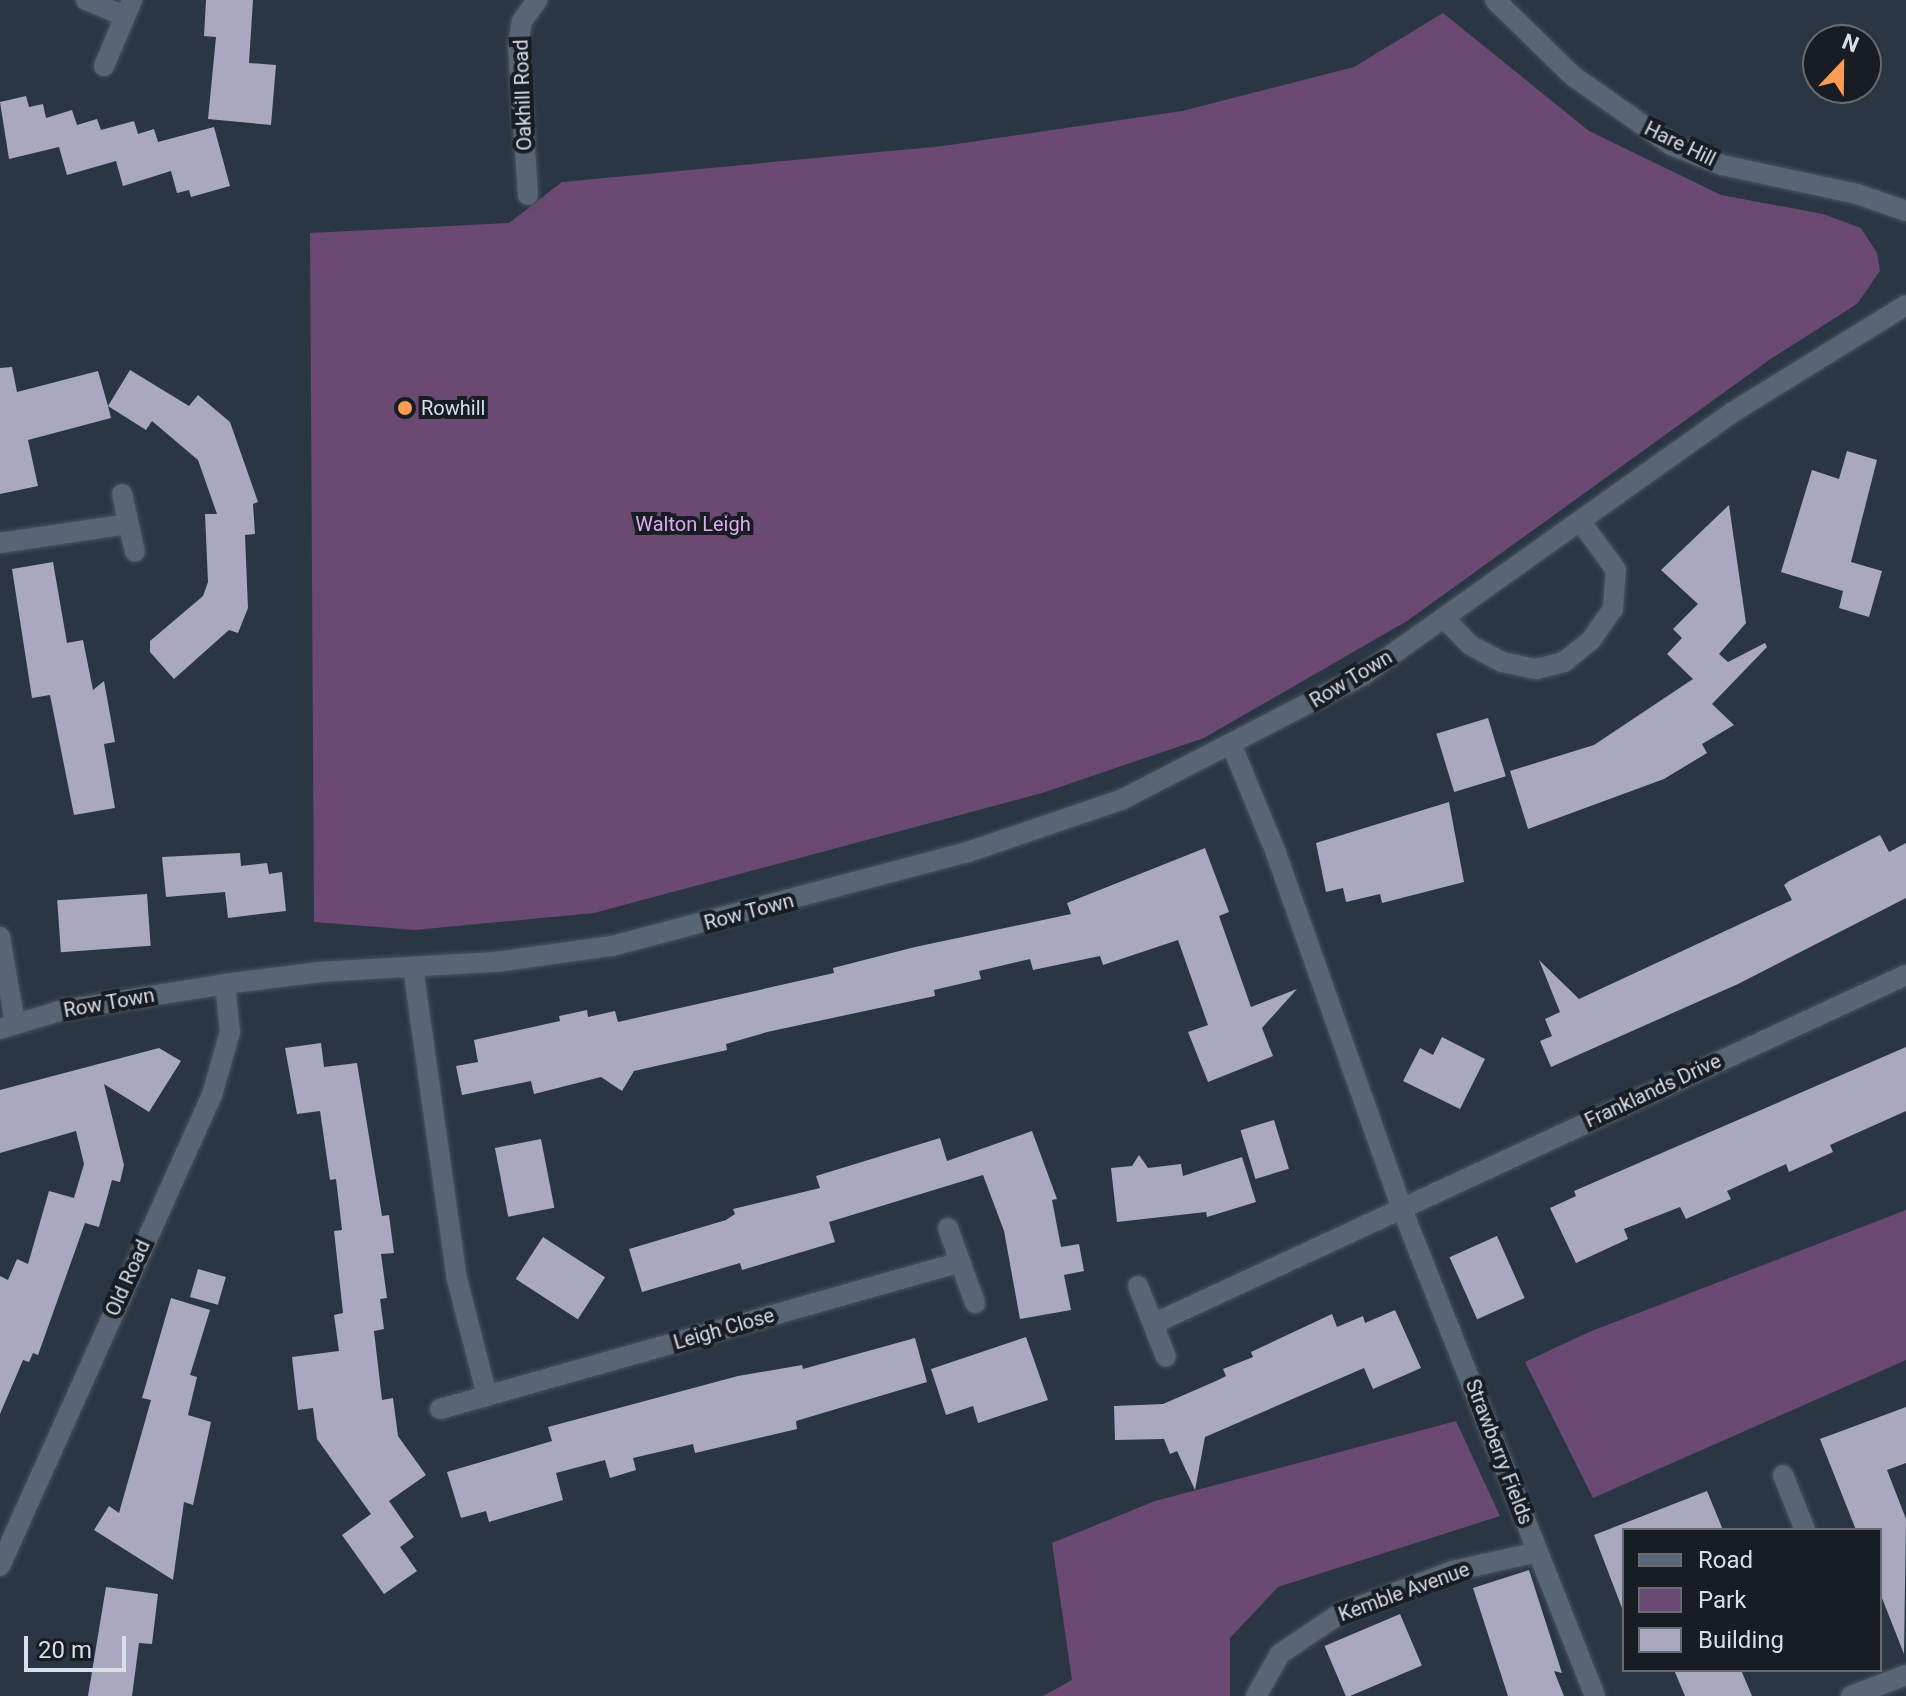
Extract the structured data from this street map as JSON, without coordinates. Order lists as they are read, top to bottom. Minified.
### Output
{"streets":{"street":["Oakhill Road","Hare Hill","Row Town","Franklands Drive","Old Road","Leigh Close","Strawberry Fields","Kemble Avenue"]},"crossings":[["Row Town","Old Road"],["Franklands Drive","Strawberry Fields"],["Strawberry Fields","Kemble Avenue"]],"parks":["Walton Leigh"],"places":["Rowhill"],"legend":["Road","Park","Building"],"scale_bar":"20 m","north":"top"}
